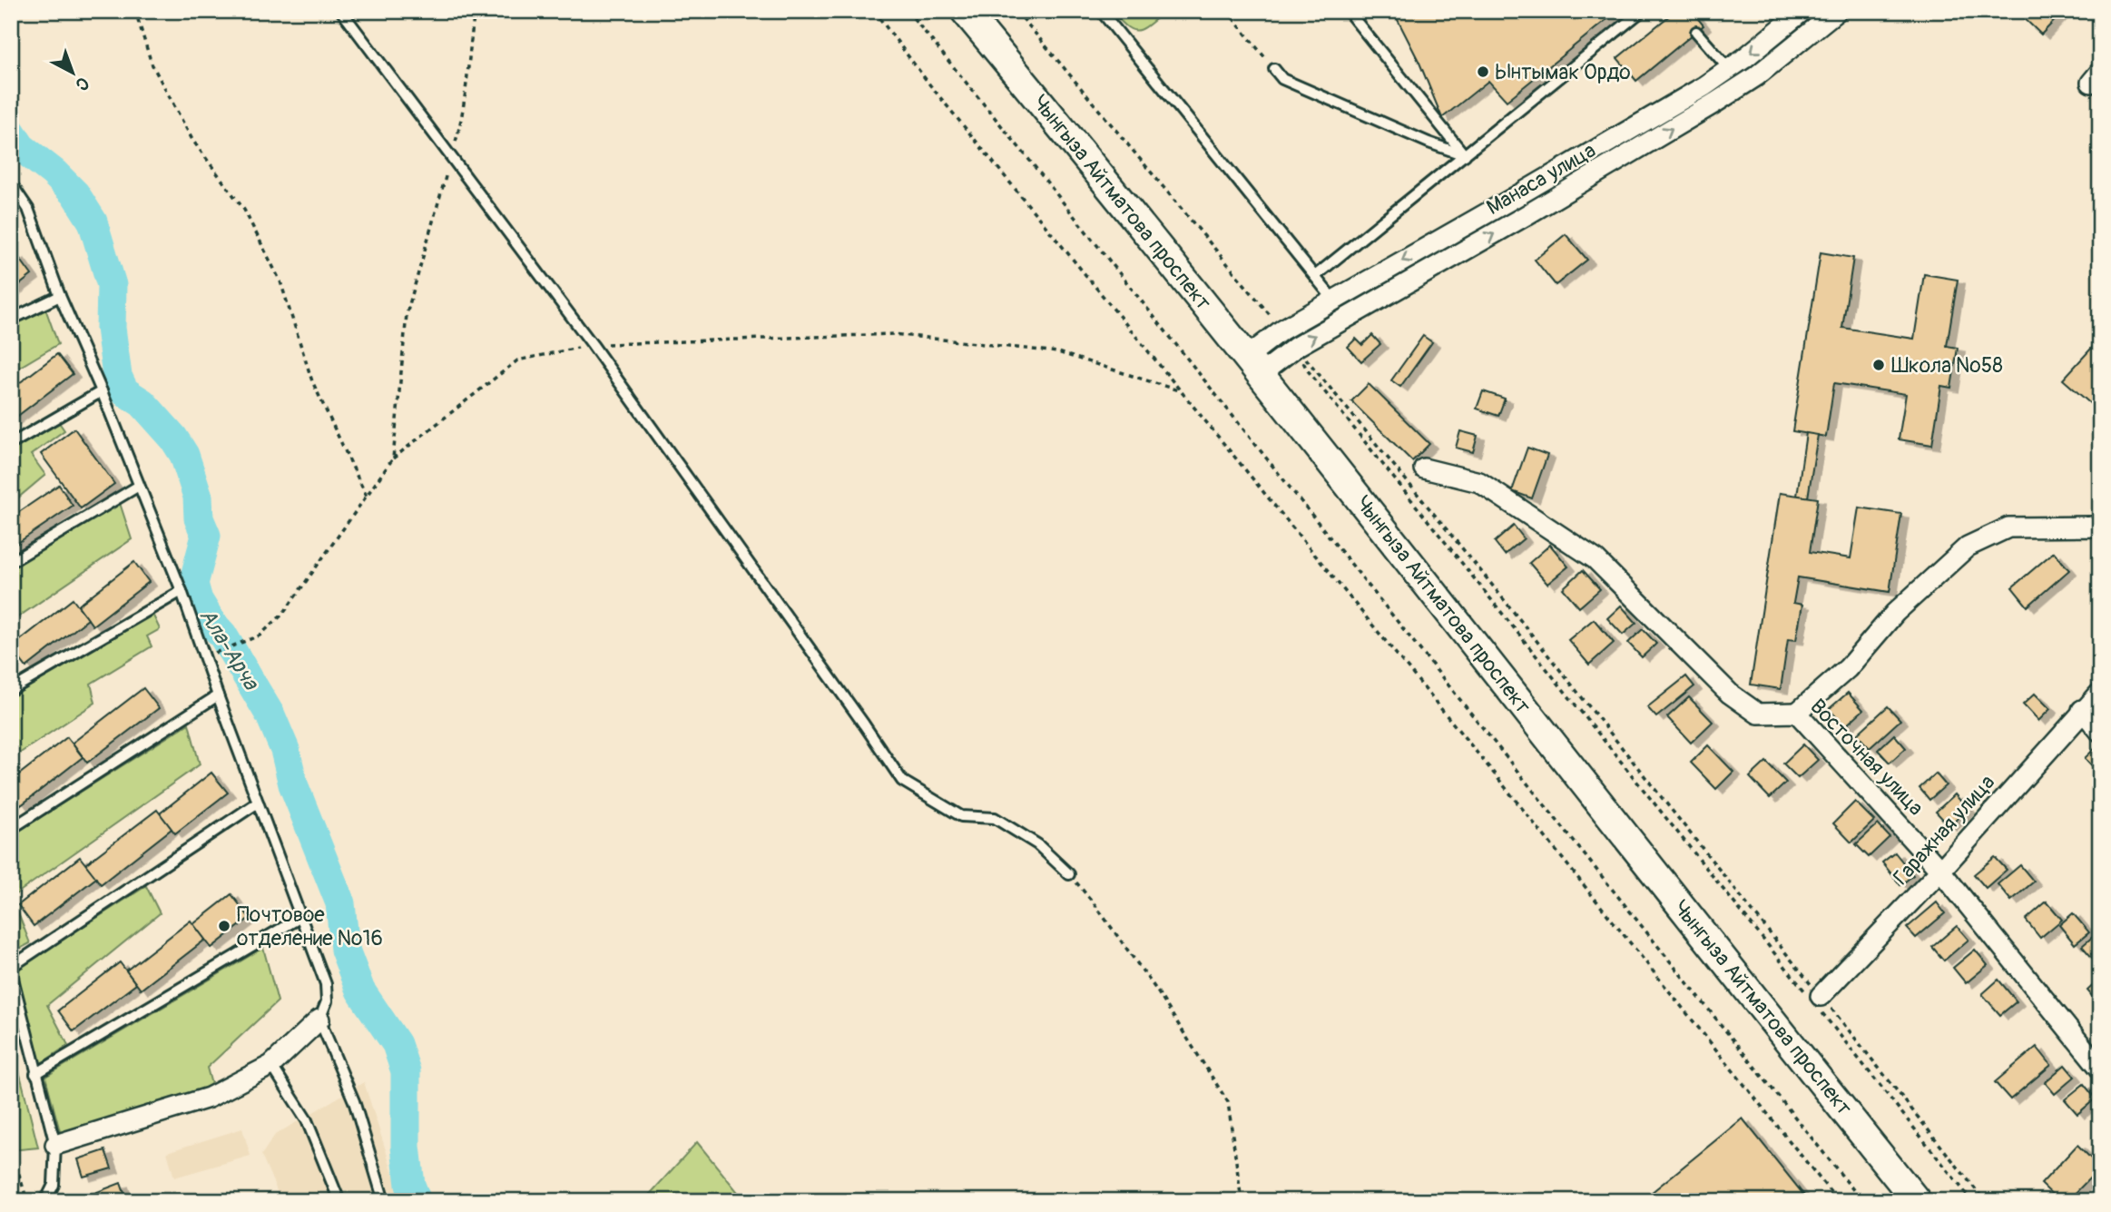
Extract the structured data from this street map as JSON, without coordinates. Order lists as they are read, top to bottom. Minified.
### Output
{"streets":{"main road":["Чынгыза Айтматова проспект"],"street":["Манаса улица","Восточная улица","Гаражная улица"]},"crossings":[["Манаса улица","Чынгыза Айтматова проспект"],["Восточная улица","Гаражная улица"]],"water":["Ала-Арча"],"places":["Ынтымак Ордо","Школа №58","Почтовое отделение №16"],"north":"bottom right"}
